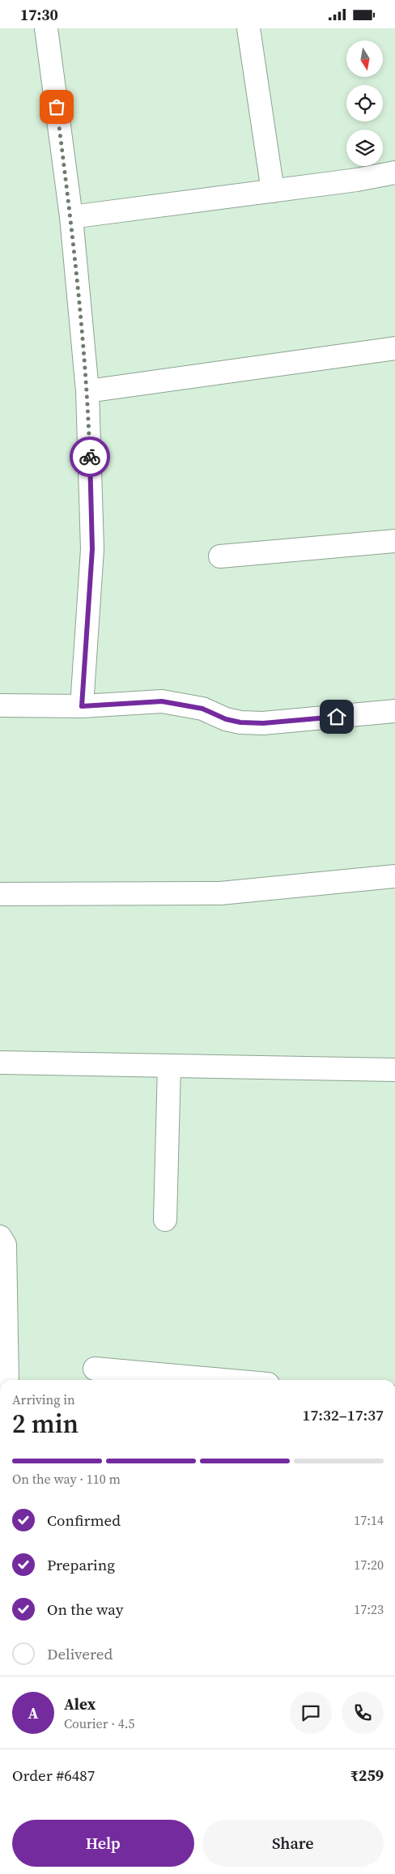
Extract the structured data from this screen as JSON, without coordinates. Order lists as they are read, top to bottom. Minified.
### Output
{"north":"bottom","page":{"status":"17:30","heading":["2 min","Arriving in","17:32–17:37"],"panel":["Alex","Courier · 4.5","Order #6487","₹259"],"bar":"On the way · 110 m","list":[["Confirmed","17:14"],["Preparing","17:20"],["On the way","17:23"],"Delivered"],"round":"A","buttons":["Help","Share"]}}
